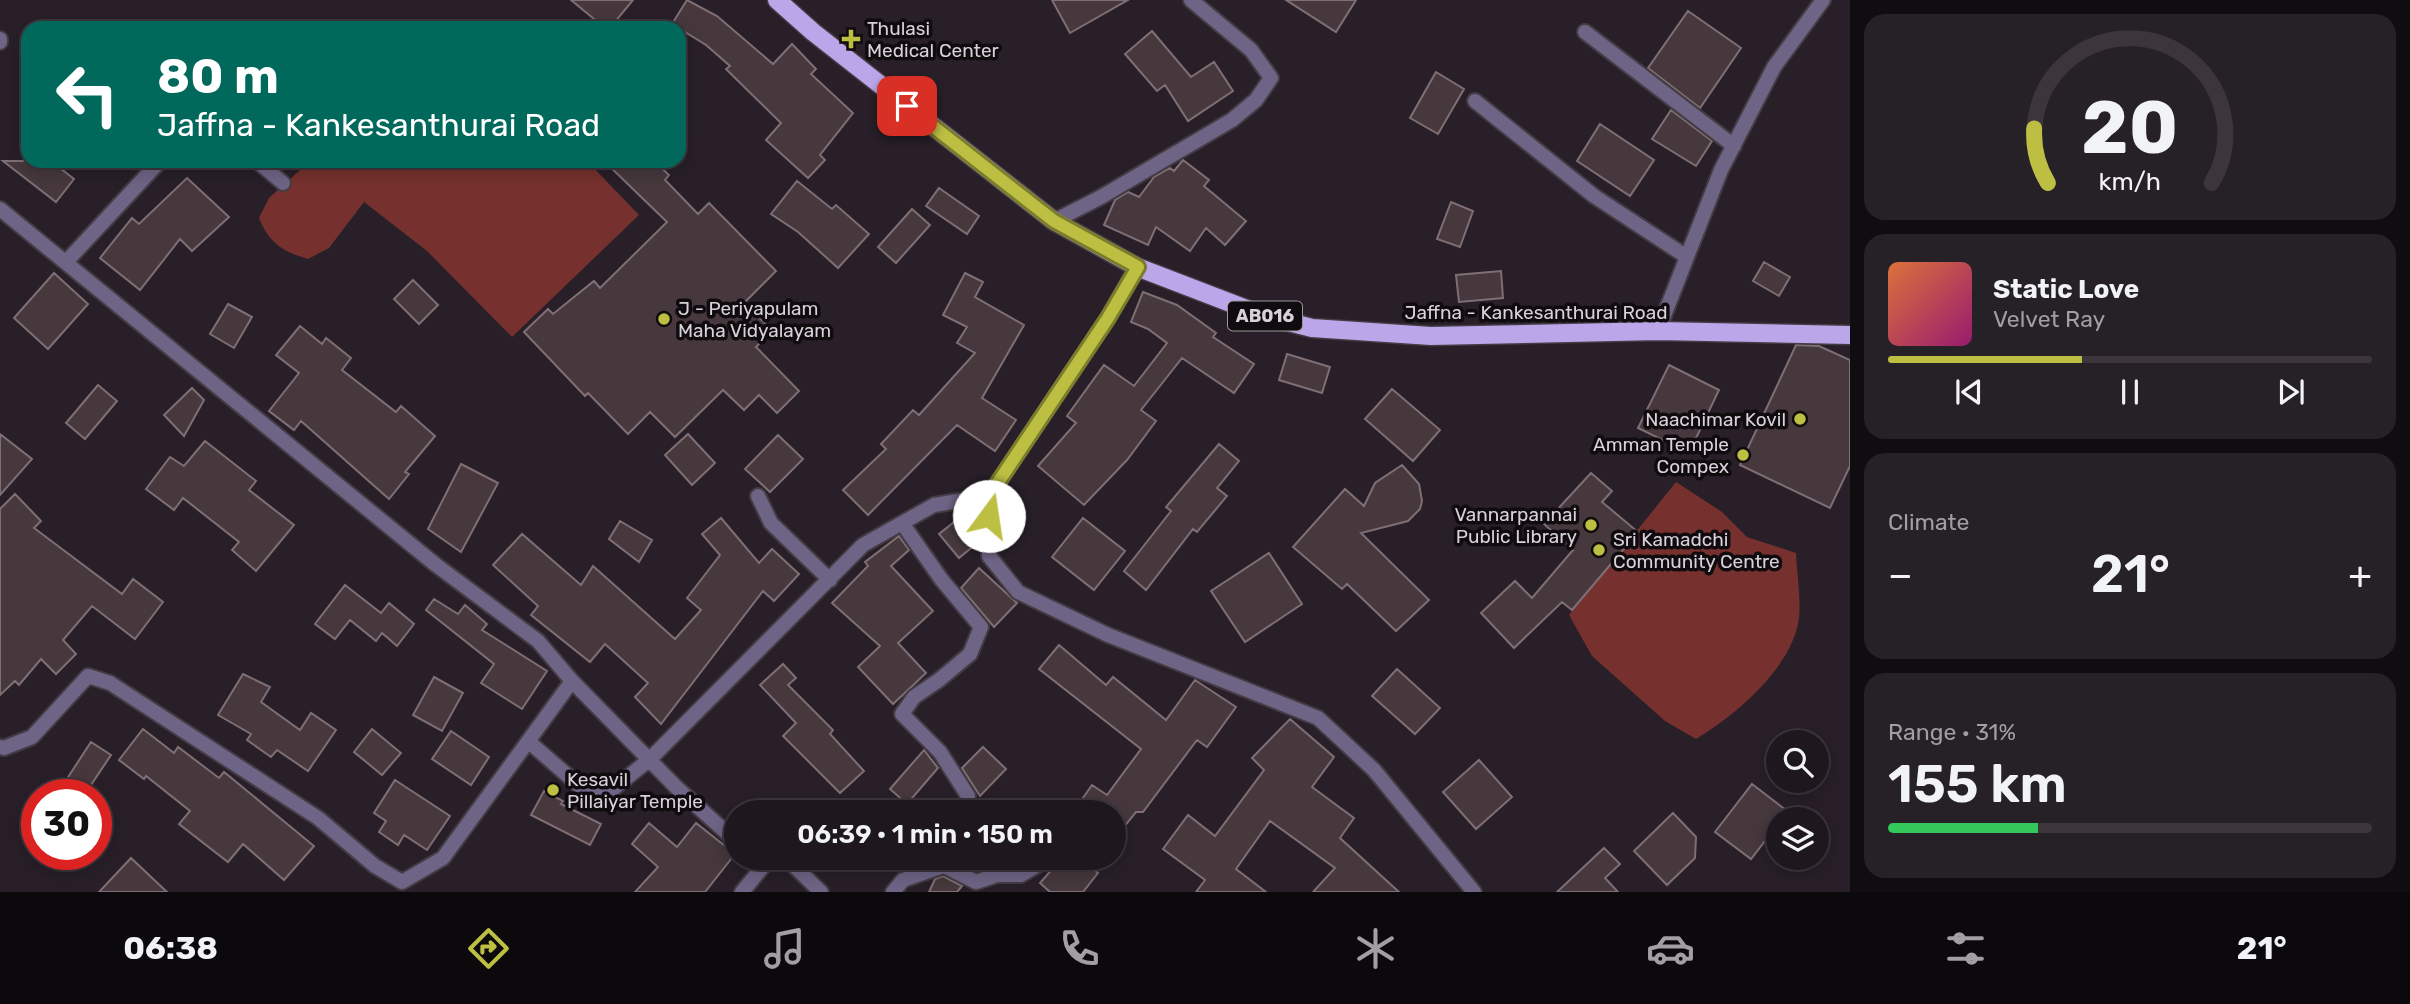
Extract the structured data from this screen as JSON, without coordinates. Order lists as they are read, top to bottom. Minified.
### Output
{"streets":{"main road":["Jaffna - Kankesanthurai Road","AB016"]},"places":{"health":["Thulasi Medical Center"],"other":["J - Periyapulam Maha Vidyalayam","Naachimar Kovil","Amman Temple Compex","Vannarpannai Public Library","Sri Kamadchi Community Centre","Kesavil Pillaiyar Temple"]},"page":{"turn":["80 m","Jaffna - Kankesanthurai Road"],"song":["Static Love","Velvet Ray"],"tile":["Climate",["Range · 31%","155 km"]],"heat":["−","21°","+"],"limit":"30","trip":"06:39 · 1 min · 150 m","tabs":["06:38","21°"],"gauge":["20","km/h"]}}
